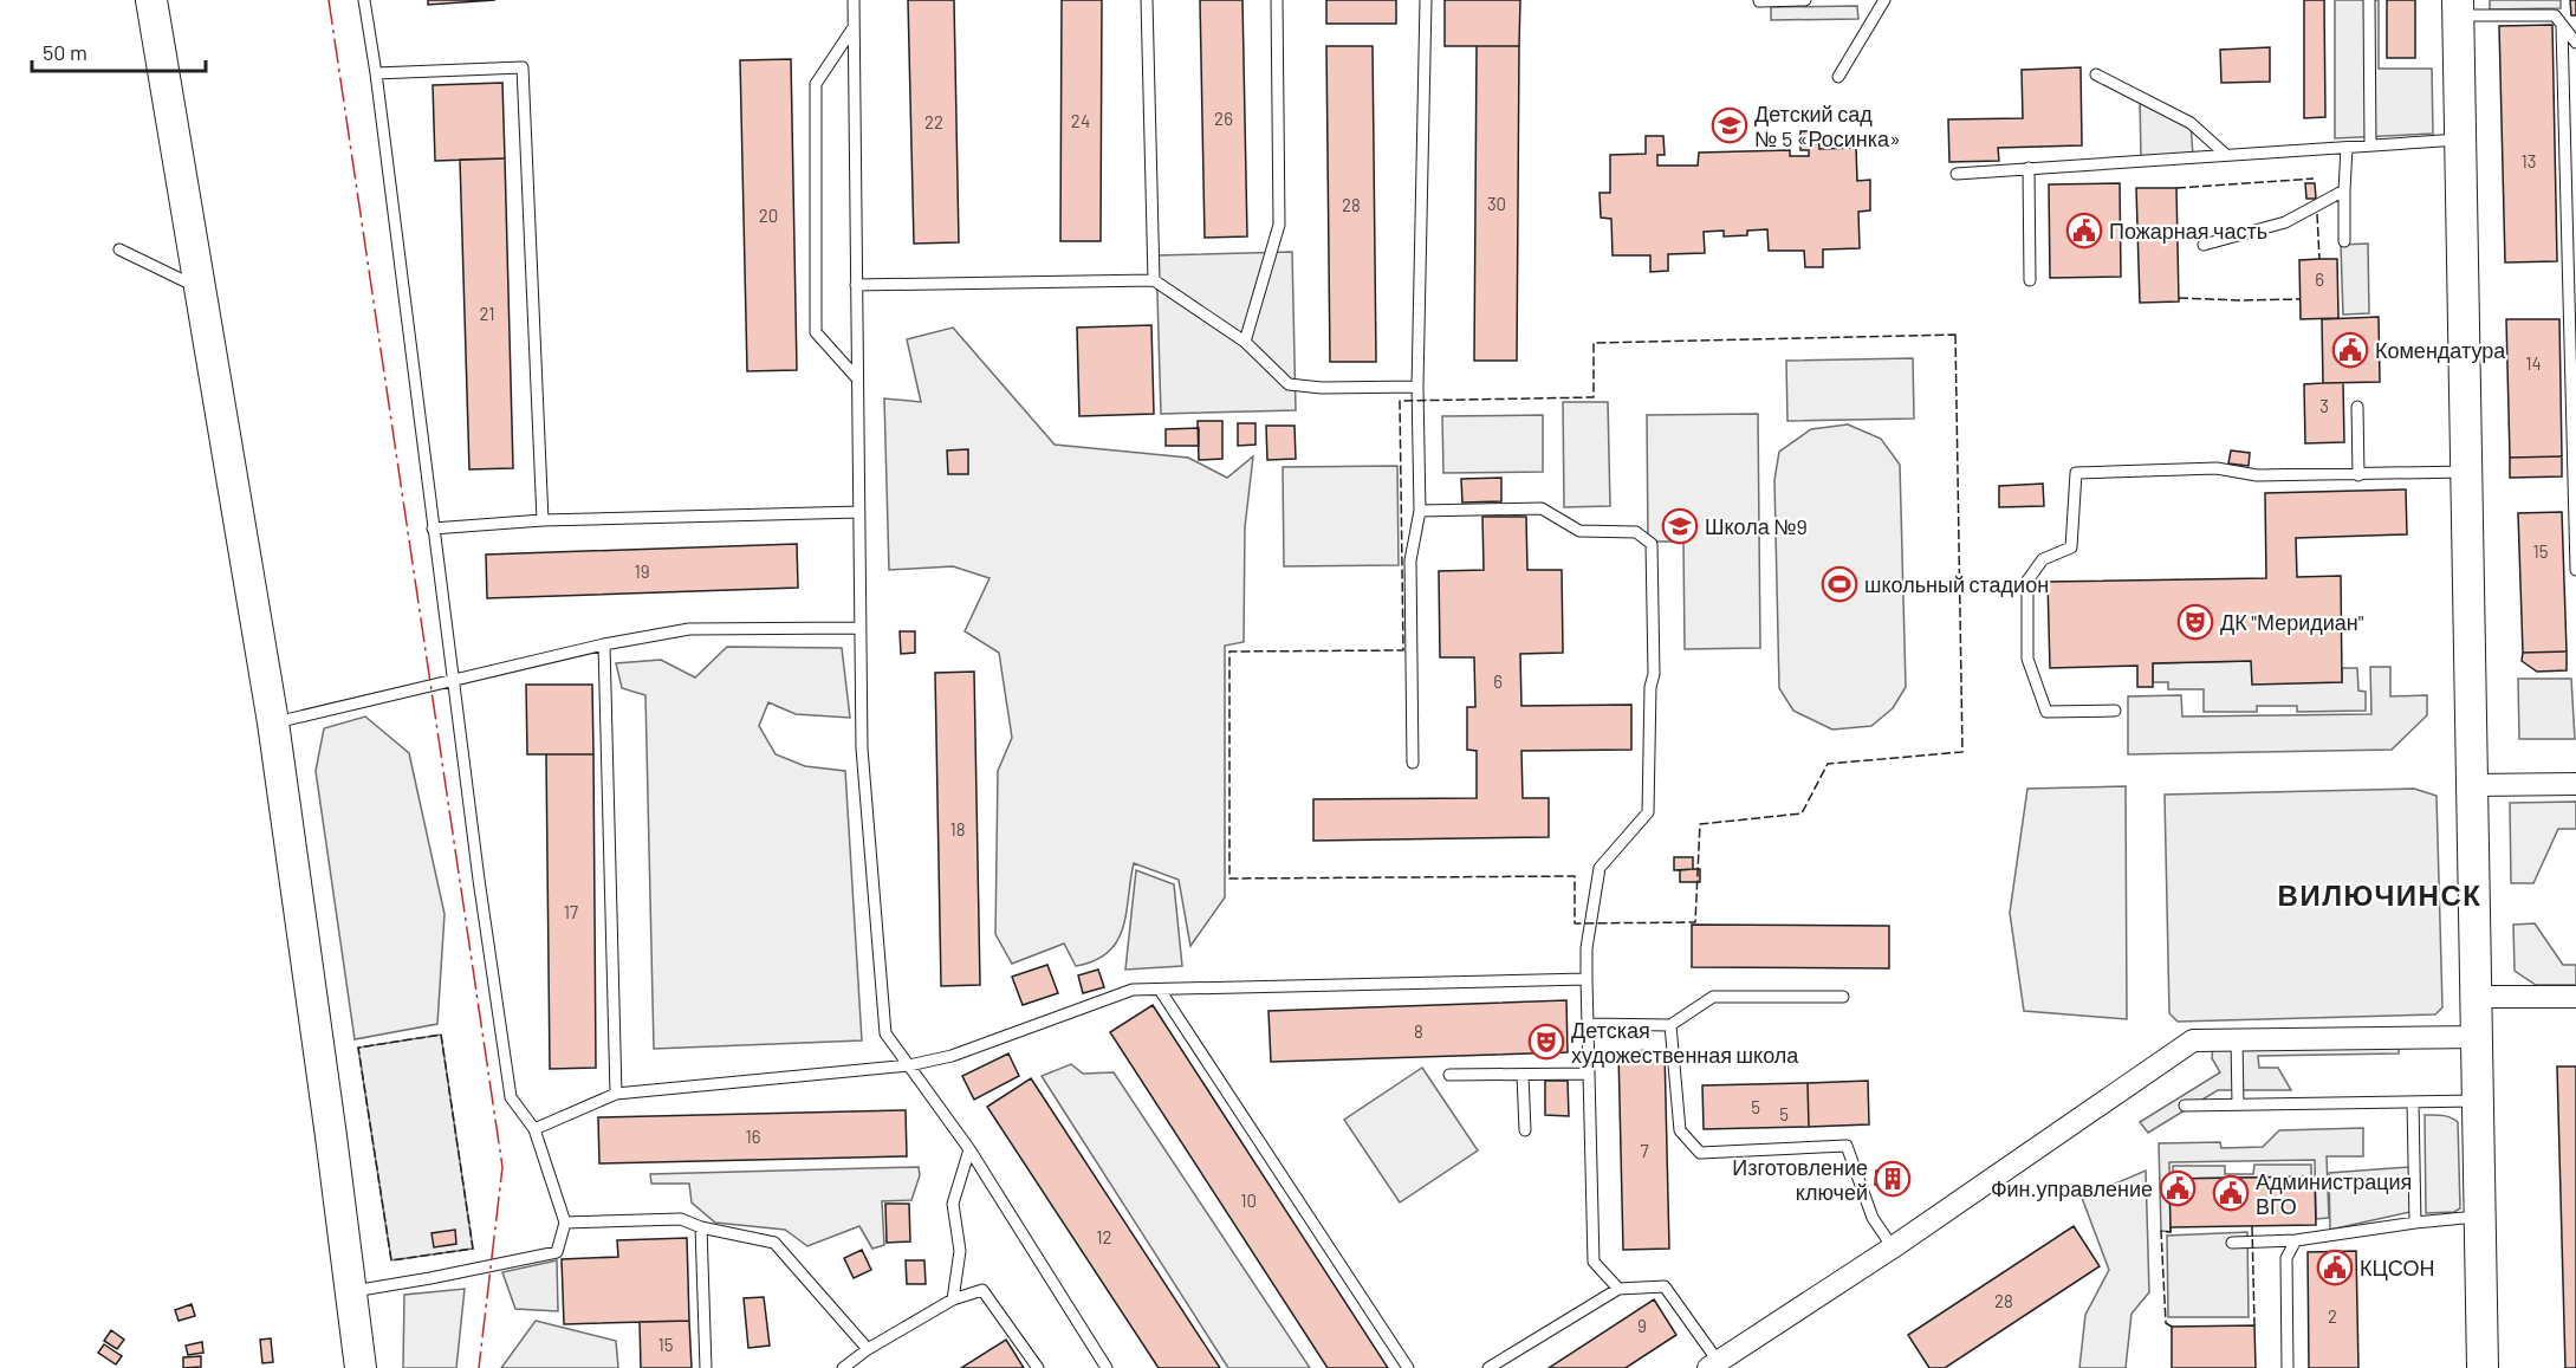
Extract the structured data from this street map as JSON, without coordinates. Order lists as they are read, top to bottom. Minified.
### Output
{"districts":["ВИЛЮЧИНСК"],"places":{"school or university":["Детский сад № 5 «Росинка»","Школа №9"],"public building":["Пожарная часть","Комендатура","Фин.управление","Администрация ВГО","КЦСОН"],"sports":["школьный стадион"],"theatre":["ДК \"Меридиан\"","Детская художественная школа"],"building":["Изготовление ключей"]},"house_numbers":["26","24","22","13","30","28","20","6","21","14","3","15","19","6","18","17","8","5","5","16","7","10","12","28","2","9","15"],"scale_bar":"50 m"}
